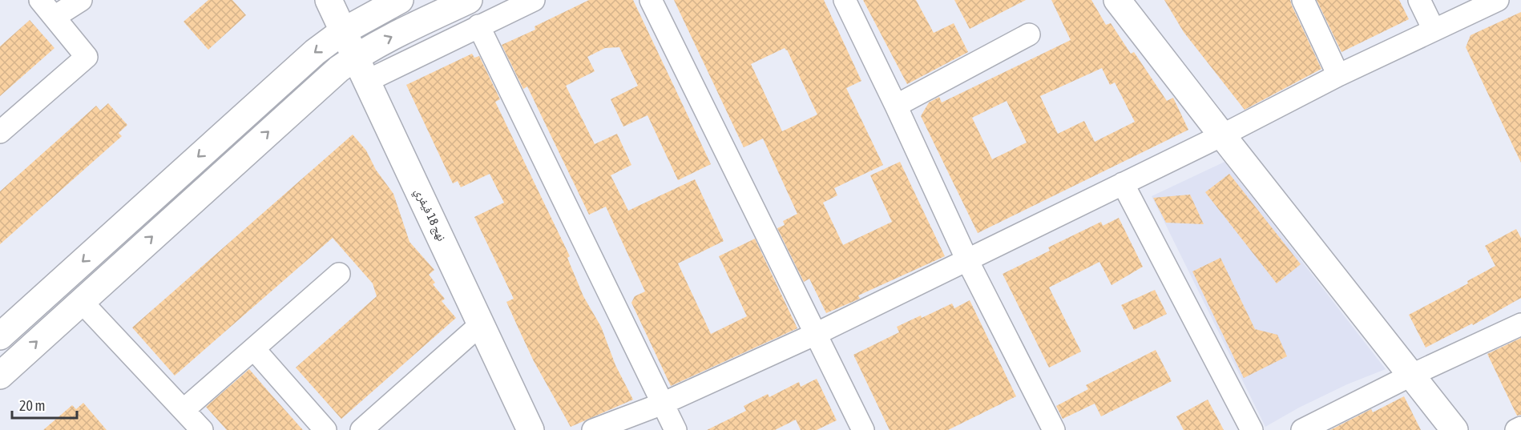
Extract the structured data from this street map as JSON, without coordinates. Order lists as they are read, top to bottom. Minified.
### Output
{"streets":{"main road":["نهج 18 فيفري"]},"scale_bar":"20 m"}
